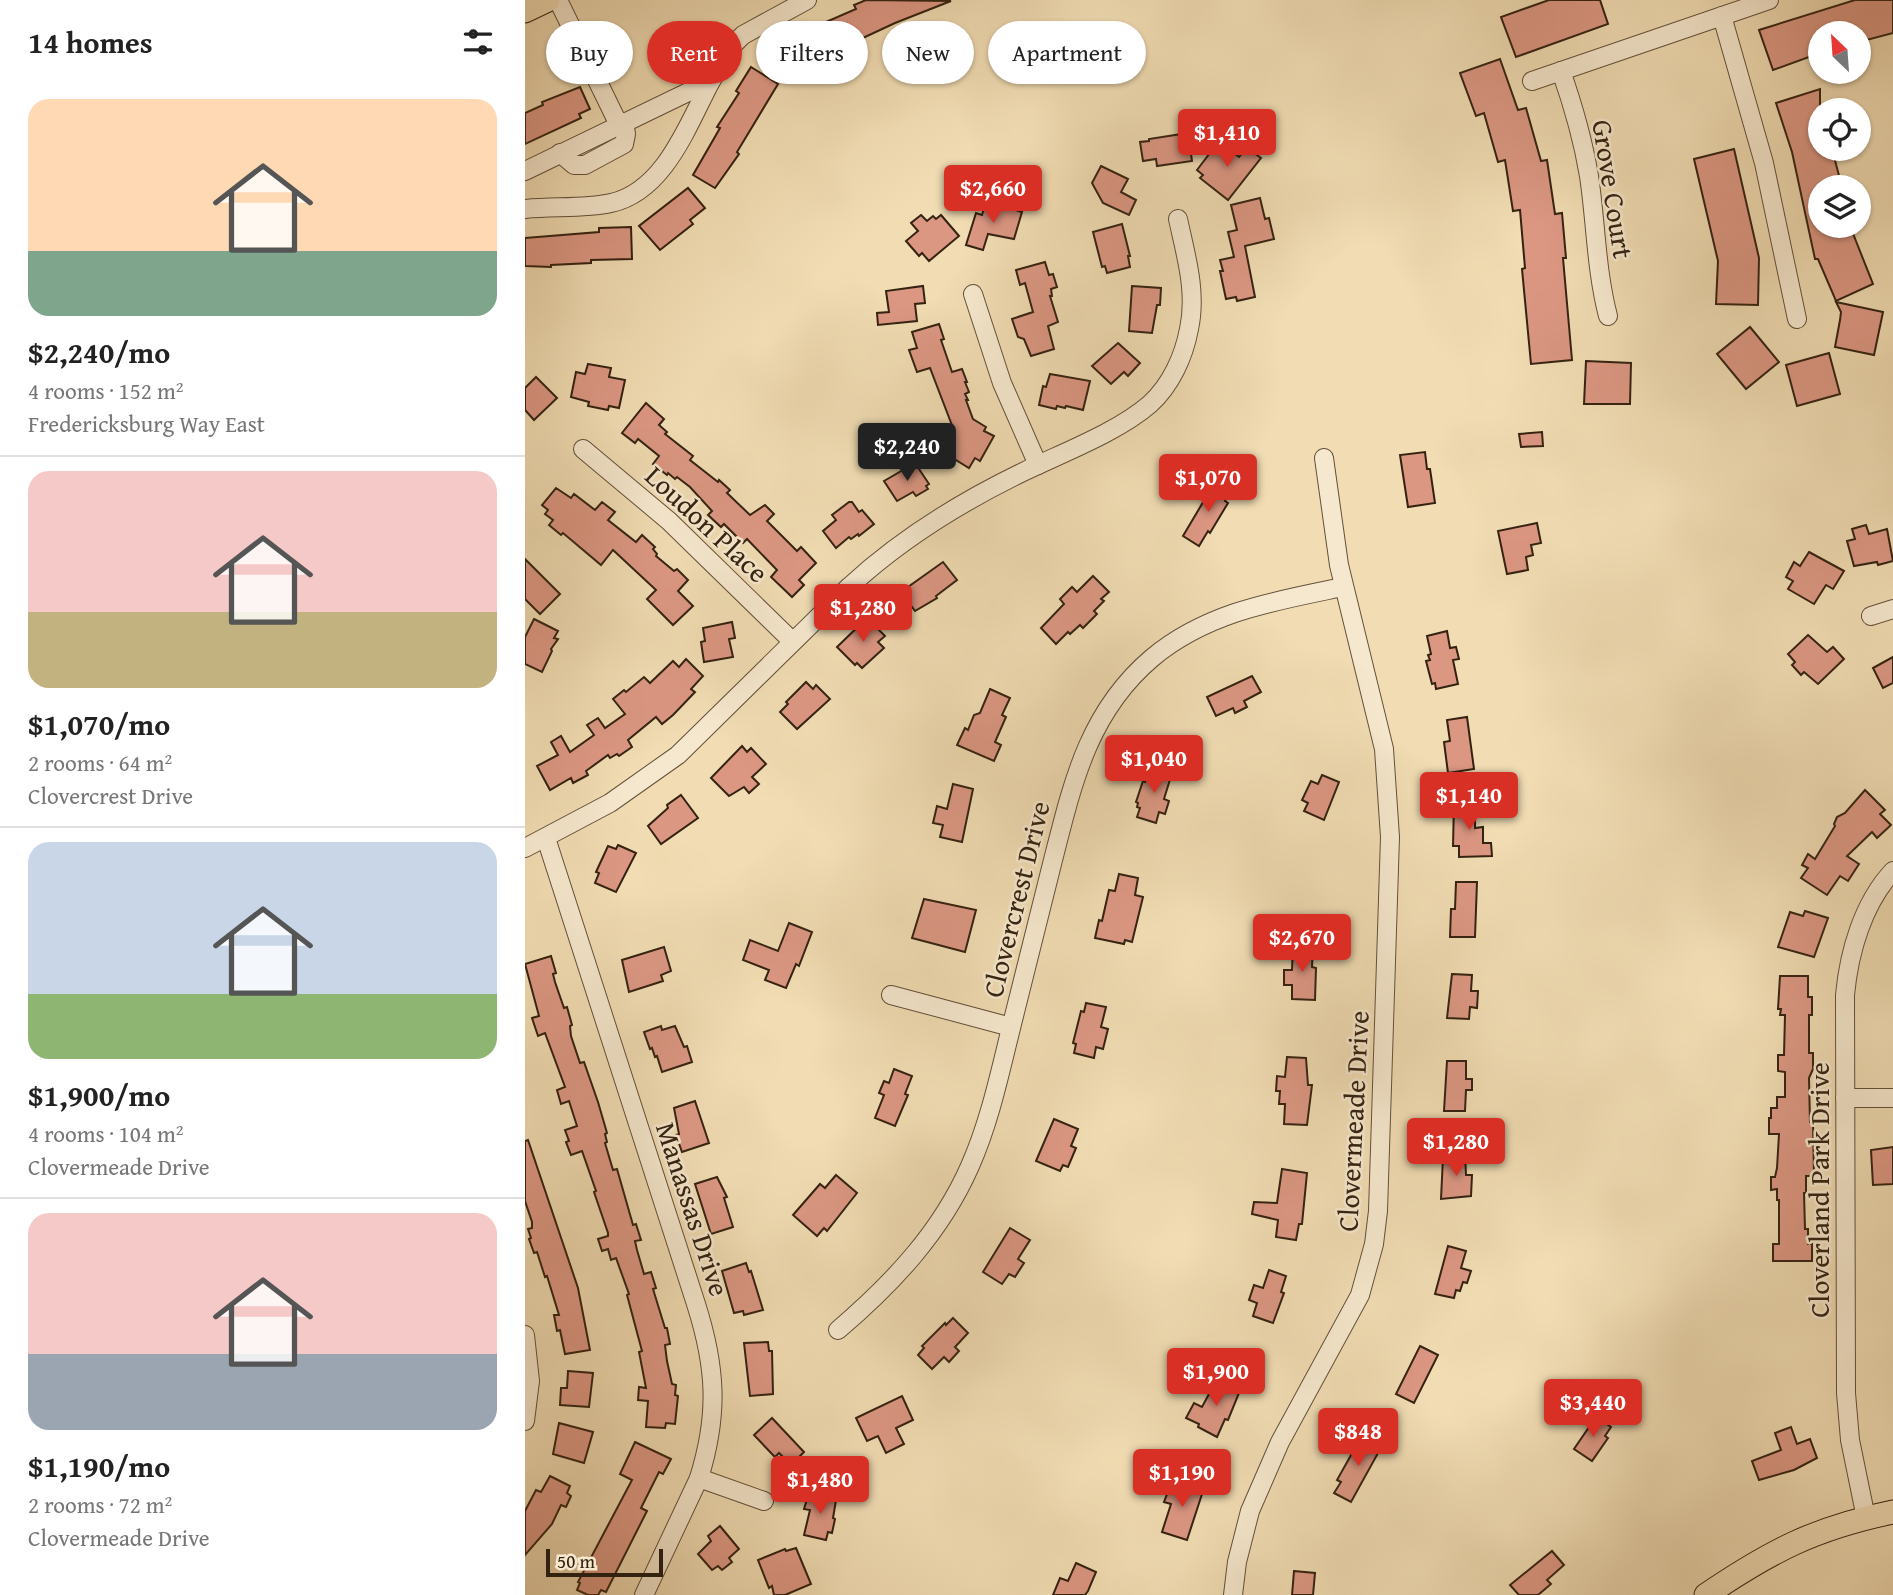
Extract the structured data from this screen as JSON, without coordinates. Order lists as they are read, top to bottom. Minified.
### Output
{"streets":{"street":["Grove Court","Loudon Place","Clovercrest Drive","Clovermeade Drive","Cloverland Park Drive","Manassas Drive"]},"crossings":[["Clovercrest Drive","Clovermeade Drive"]],"scale_bar":"50 m","north":"top left","page":{"heading":"14 homes","chip":["Buy","Rent","Filters","New","Apartment"],"list":[{"name":"$2,240/mo","note":"4 rooms · 152 m² · Fredericksburg Way East"},{"name":"$1,070/mo","note":"2 rooms · 64 m² · Clovercrest Drive"},{"name":"$1,900/mo","note":"4 rooms · 104 m² · Clovermeade Drive"},{"name":"$1,190/mo","note":"2 rooms · 72 m² · Clovermeade Drive"}],"price":["$1,410","$2,660","$2,240","$1,070","$1,280","$1,040","$1,140","$2,670","$1,280","$1,900","$3,440","$848","$1,190","$1,480"],"scale":"50 m"}}
